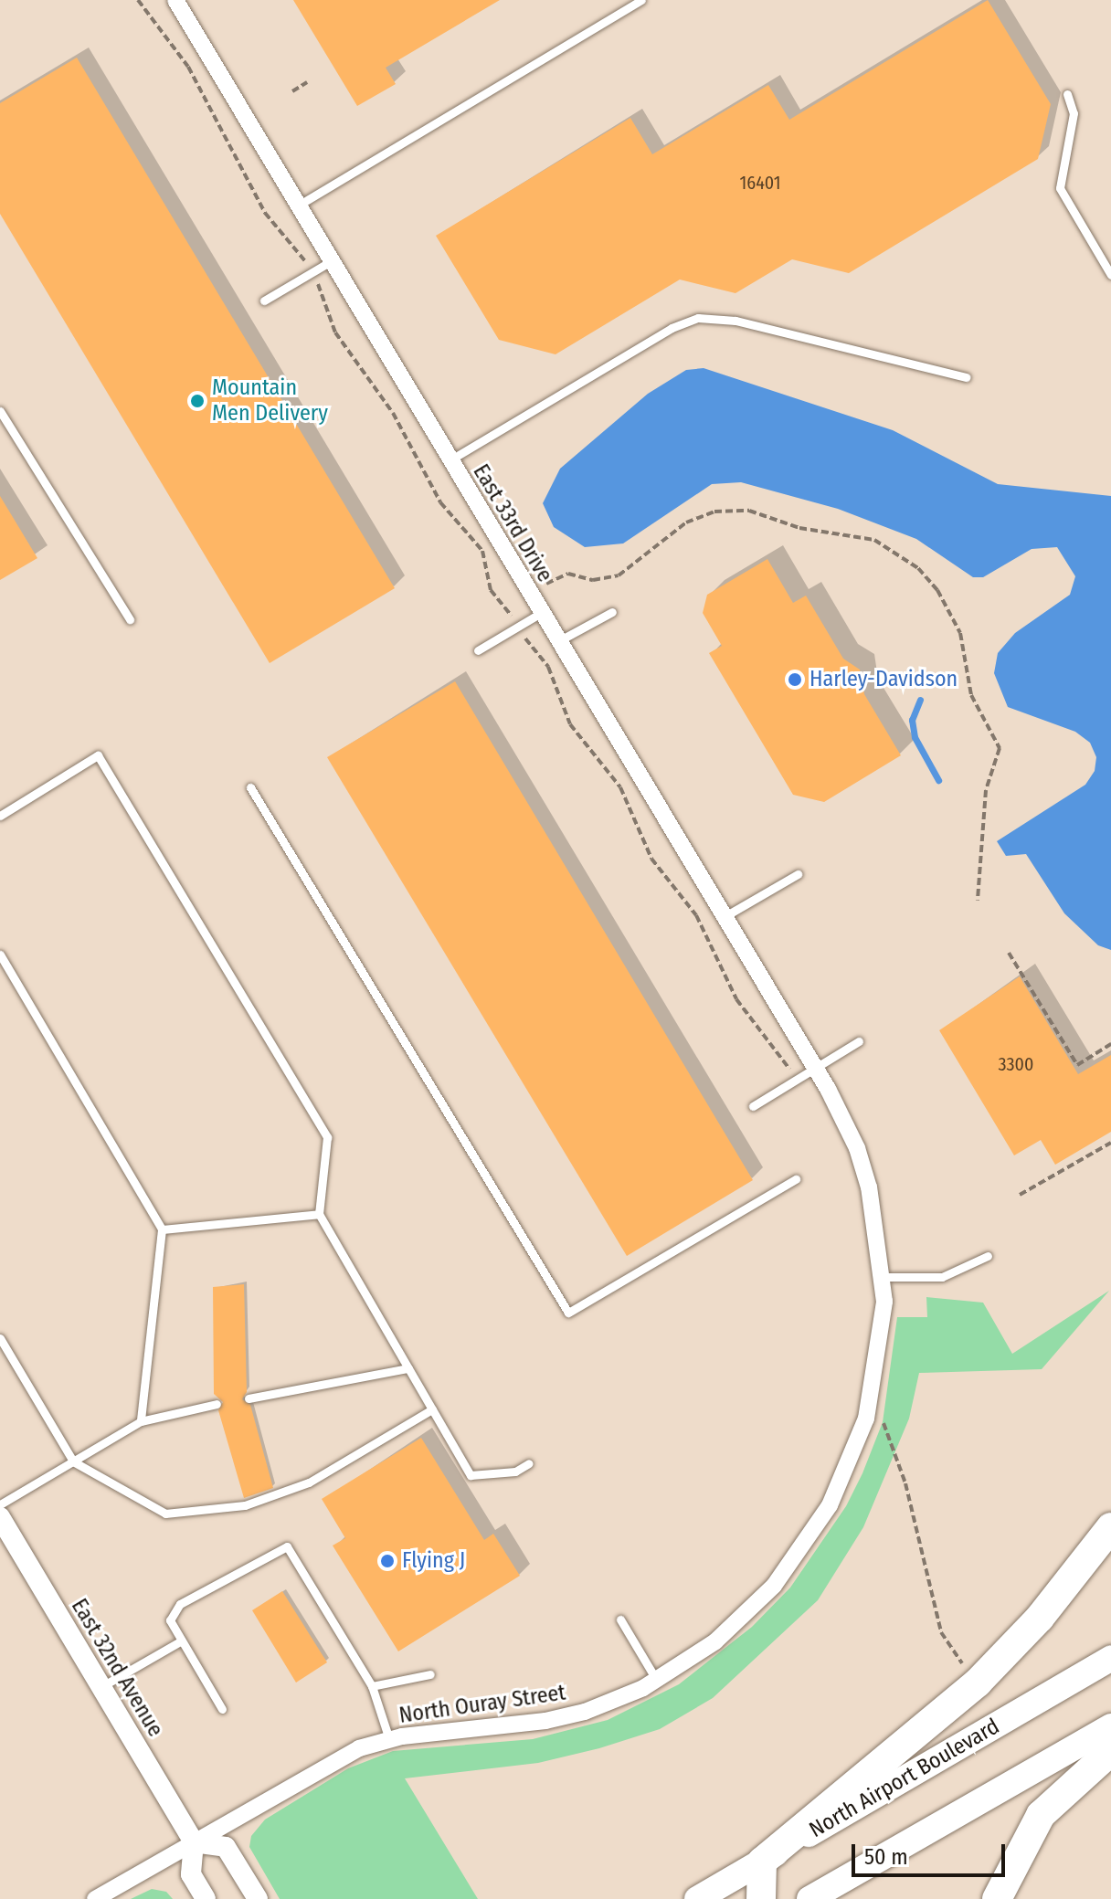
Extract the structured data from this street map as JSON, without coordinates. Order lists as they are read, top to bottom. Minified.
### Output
{"streets":{"main road":["North Airport Boulevard"],"street":["East 33rd Drive","East 32nd Avenue","North Ouray Street"]},"crossings":[["East 33rd Drive","North Ouray Street"],["East 32nd Avenue","North Ouray Street"]],"places":["Mountain Men Delivery","Harley-Davidson","Flying J"],"house_numbers":["16401","3300"],"scale_bar":"50 m"}
